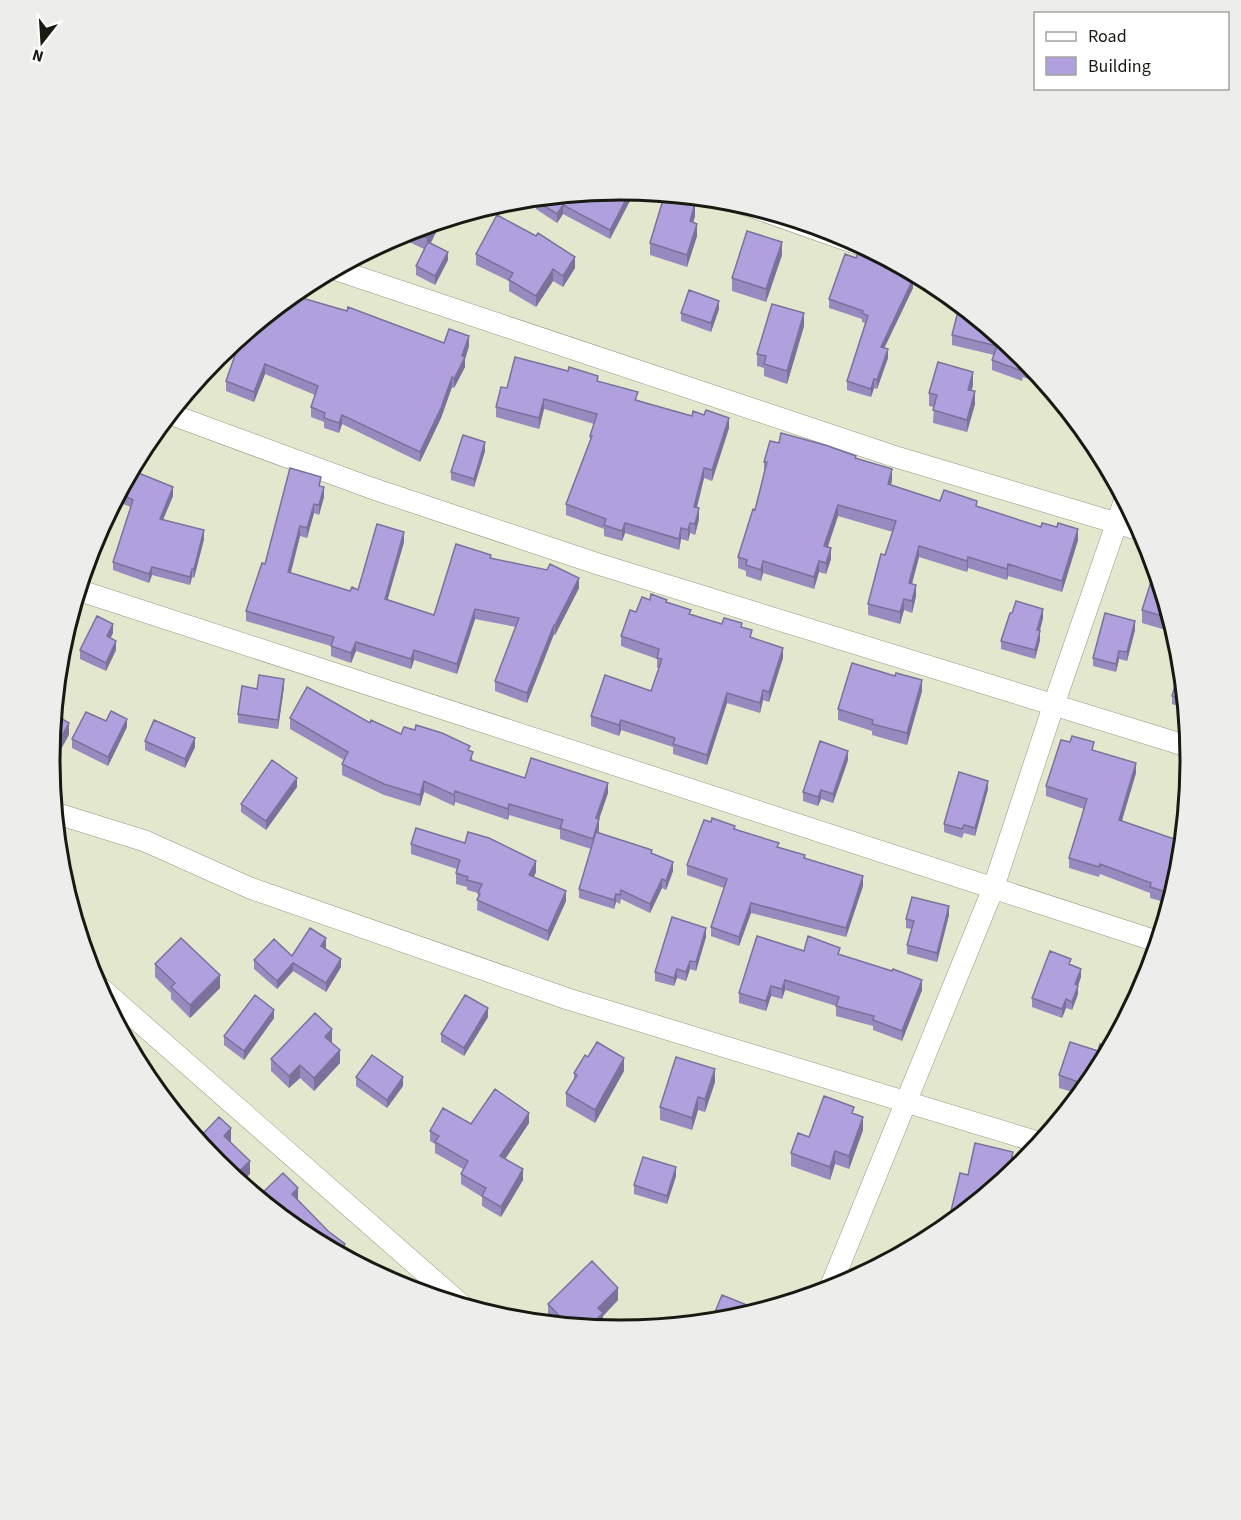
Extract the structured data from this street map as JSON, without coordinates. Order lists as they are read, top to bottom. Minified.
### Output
{"legend":["Road","Building"],"north":"bottom"}
